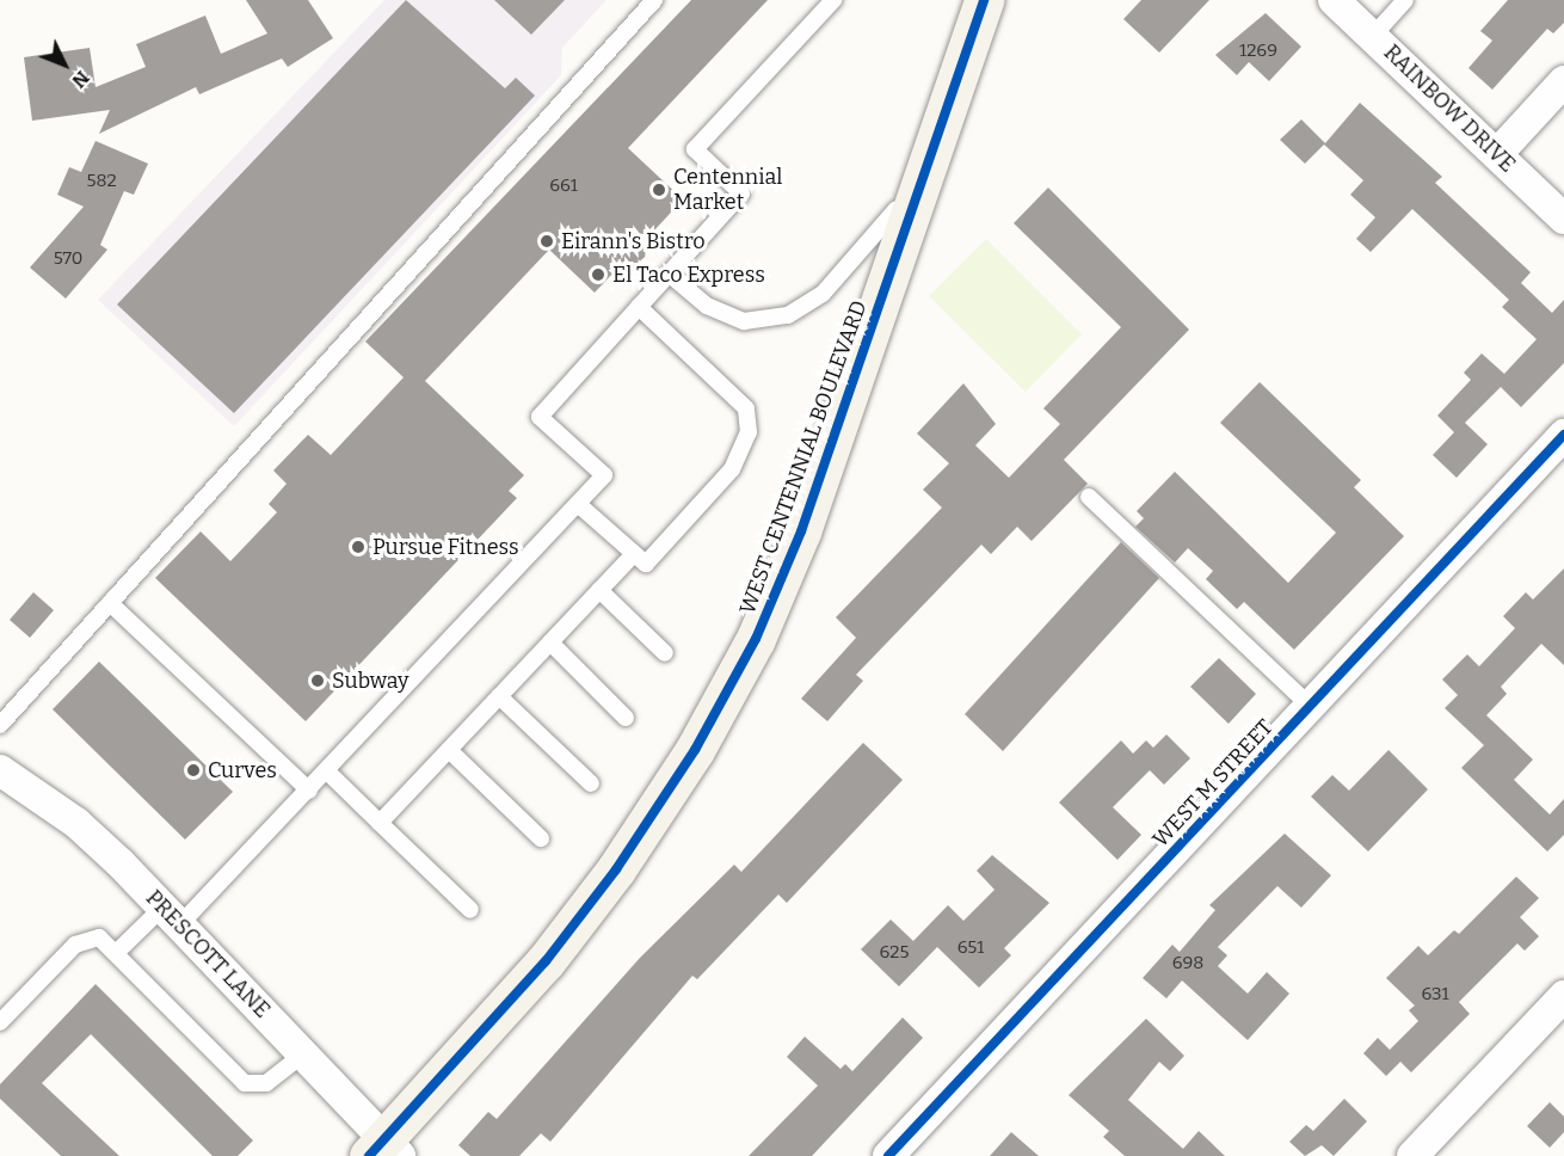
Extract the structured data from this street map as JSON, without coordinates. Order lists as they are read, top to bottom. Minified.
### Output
{"streets":{"main road":["WEST CENTENNIAL BOULEVARD"],"street":["RAINBOW DRIVE","WEST M STREET","PRESCOTT LANE"]},"crossings":[["WEST CENTENNIAL BOULEVARD","PRESCOTT LANE"]],"places":["Centennial Market","Eirann's Bistro","El Taco Express","Pursue Fitness","Subway","Curves"],"house_numbers":["1269","582","661","570","651","625","698","631"],"north":"bottom right"}
